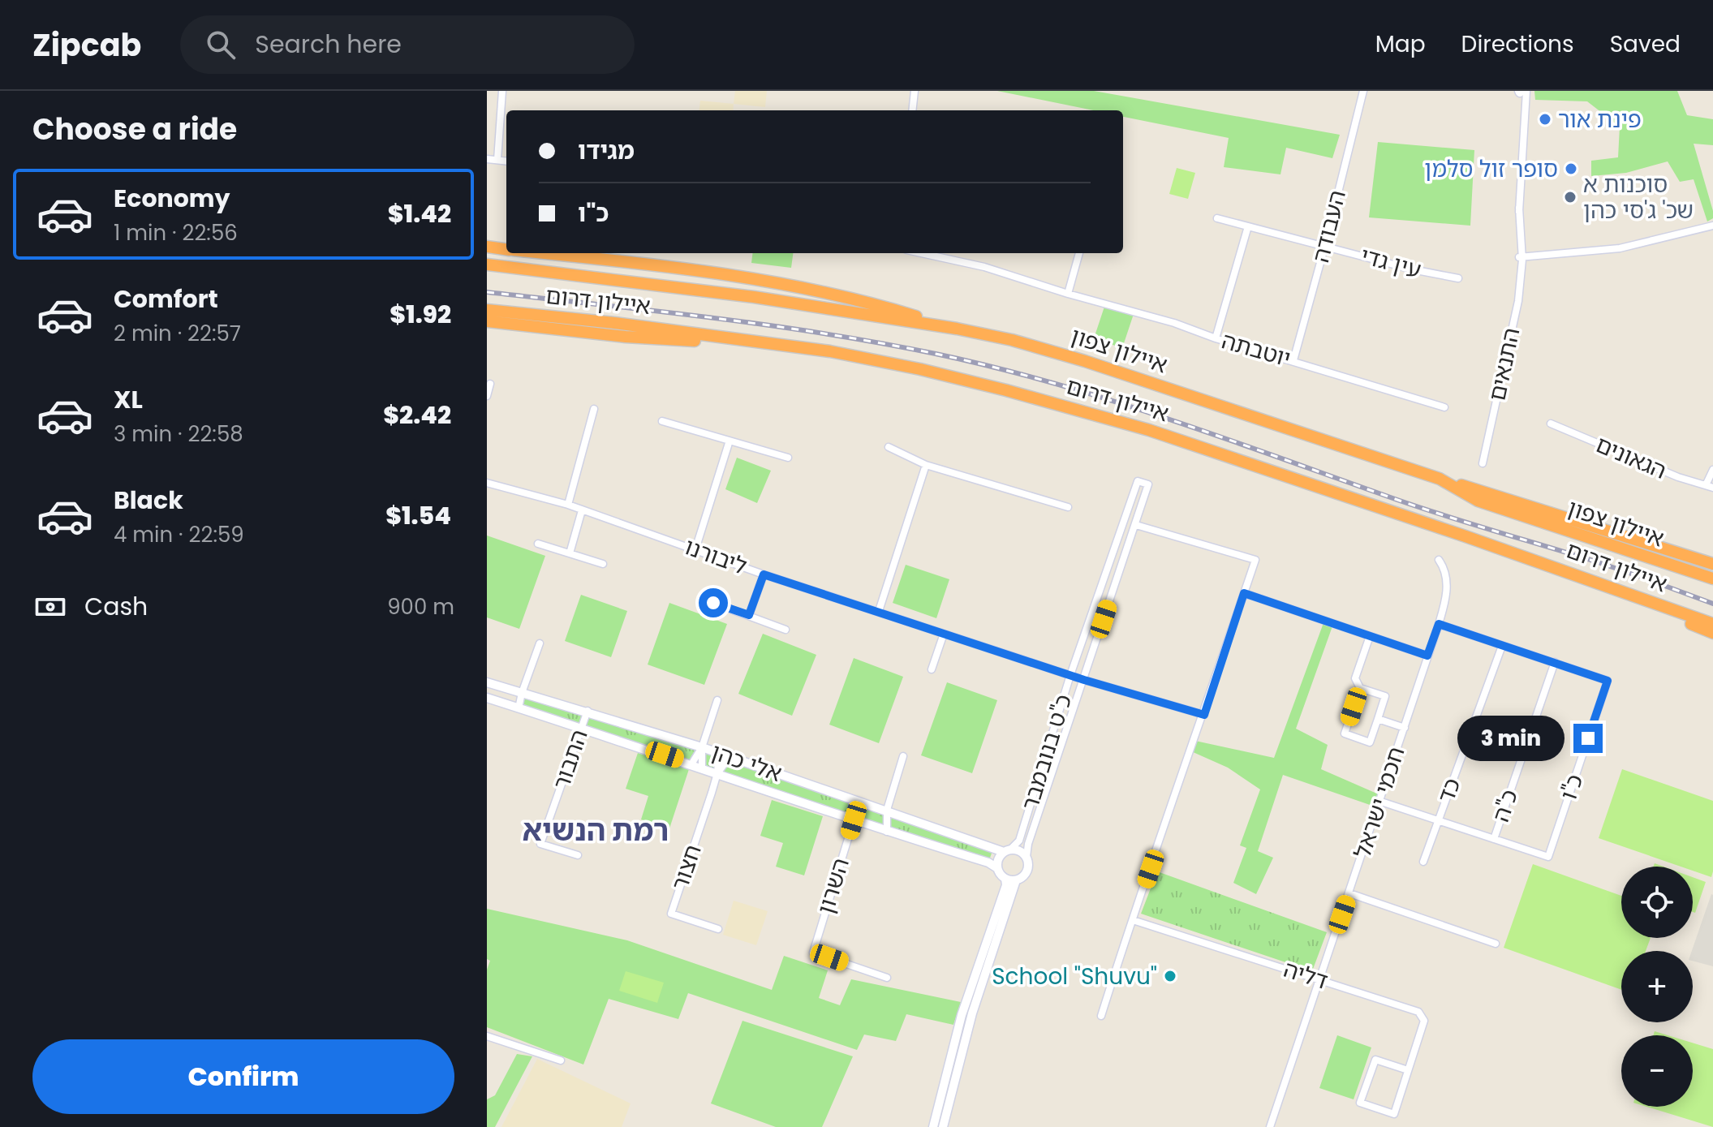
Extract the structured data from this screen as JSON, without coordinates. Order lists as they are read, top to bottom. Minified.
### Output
{"streets":{"highway":["איילון דרום","איילון צפון"],"street":["העבודה","עין גדי","יוטבתה","התנאים","הגאונים","ליבורנו","כ\"ט בנובמבר","התבור","אלי כהן","כ\"ו","כד","חכמי ישראל","כ\"ה","חצור","השרון","דליה"]},"crossings":[["העבודה","עין גדי"],["העבודה","יוטבתה"],["ליבורנו","כ\"ט בנובמבר"],["כ\"ט בנובמבר","אלי כהן"],["התבור","אלי כהן"],["אלי כהן","חצור"],["אלי כהן","השרון"],["כ\"ו","כ\"ה"],["חכמי ישראל","דליה"]],"districts":["רמת הנשיא"],"places":["פינת אור","סופר זול סלמן","סוכנות א שכ' ג'סי כהן","School \"Shuvu\""],"page":{"header":"Zipcab","search":"Search here","nav":["Map","Directions","Saved"],"heading":"Choose a ride","banner":["מגידו","כ\"ו"],"list":[{"name":"Economy","note":"1 min · 22:56","value":"$1.42"},{"name":"Comfort","note":"2 min · 22:57","value":"$1.92"},{"name":"XL","note":"3 min · 22:58","value":"$2.42"},{"name":"Black","note":"4 min · 22:59","value":"$1.54"}],"pay":["Cash","900 m"],"bubble":"3 min","map_buttons":["+","−"],"buttons":"Confirm"}}
